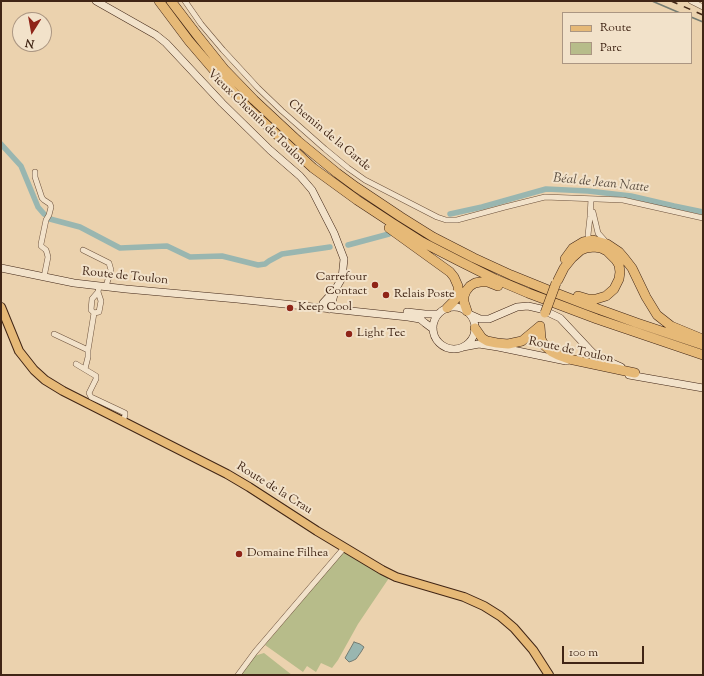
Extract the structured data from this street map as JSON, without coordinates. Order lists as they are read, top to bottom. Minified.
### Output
{"streets":{"main road":["Vieux Chemin de Toulon","Route de Toulon","Route de la Crau"],"street":["Chemin de la Garde"]},"crossings":[["Vieux Chemin de Toulon","Route de Toulon"]],"water":["Béal de Jean Natte"],"places":["Carrefour Contact","Relais Poste","Keep Cool","Light Tec","Domaine Filhea"],"legend":["Route","Parc"],"scale_bar":"100 m","north":"bottom"}
